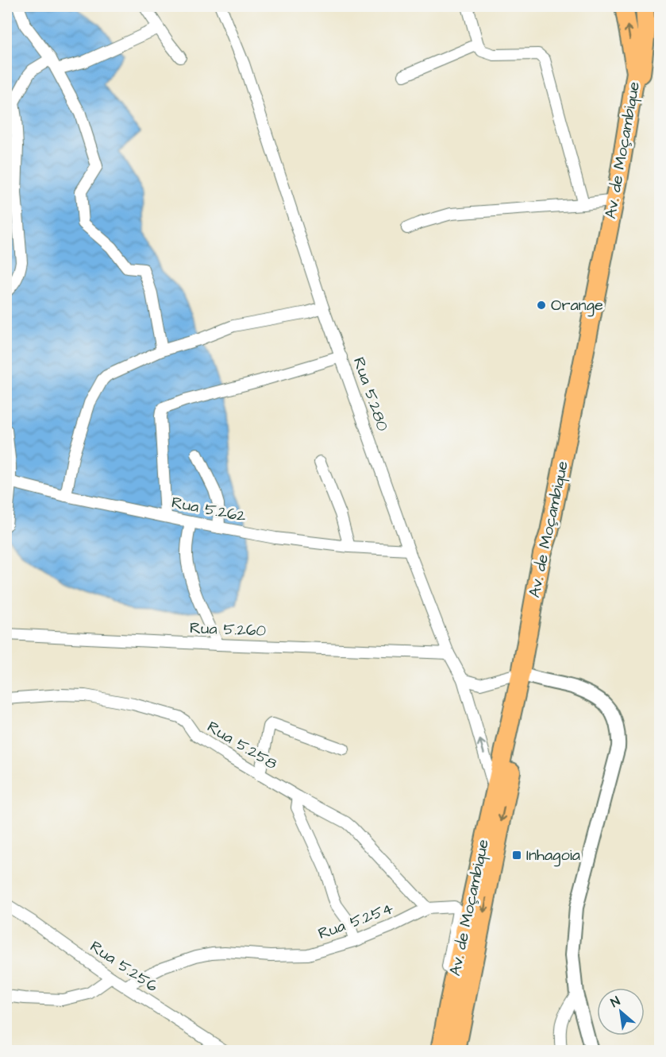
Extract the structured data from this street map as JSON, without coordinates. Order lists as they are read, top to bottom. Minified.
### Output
{"streets":{"highway":["Av. de Moçambique"],"street":["Rua 5.280","Rua 5.262","Rua 5.260","Rua 5.258","Rua 5.254","Rua 5.256"]},"crossings":[["Av. de Moçambique","Rua 5.280"],["Rua 5.280","Rua 5.262"],["Rua 5.280","Rua 5.260"],["Rua 5.258","Rua 5.254"],["Rua 5.254","Rua 5.256"]],"places":{"other":["Orange"],"transit":["Inhagoia"]},"north":"top left"}
